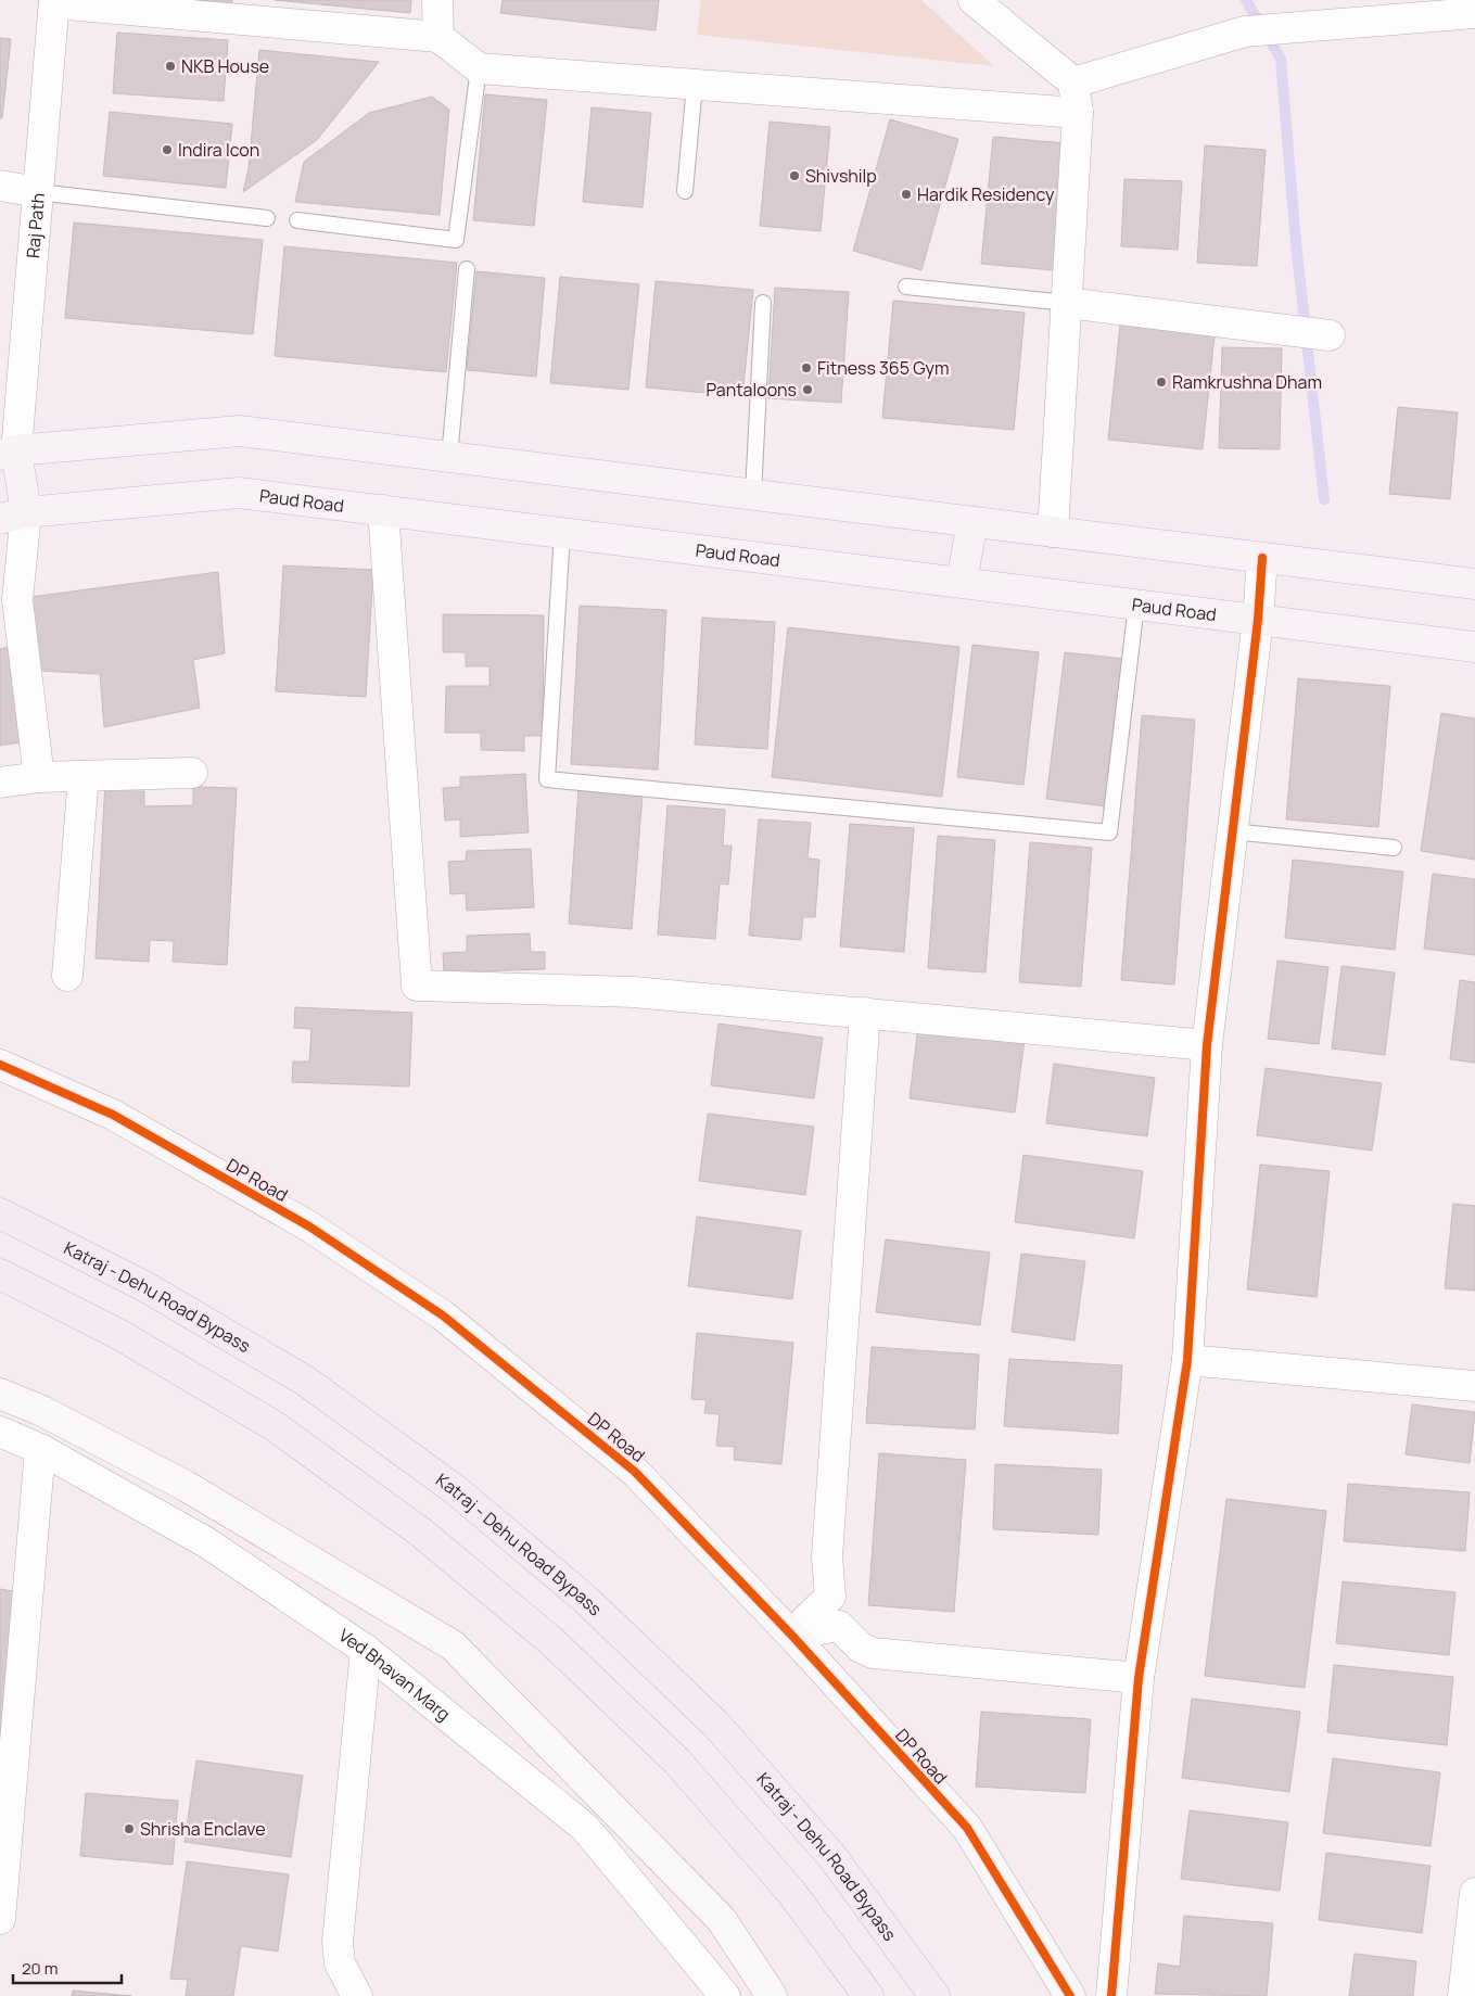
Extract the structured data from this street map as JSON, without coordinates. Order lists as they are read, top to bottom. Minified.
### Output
{"streets":{"highway":["Katraj - Dehu Road Bypass"],"main road":["Paud Road"],"street":["Raj Path","DP Road","Ved Bhavan Marg"]},"places":["NKB House","Indira Icon","Shivshilp","Hardik Residency","Fitness 365 Gym","Ramkrushna Dham","Pantaloons","Shrisha Enclave"],"scale_bar":"20 m"}
